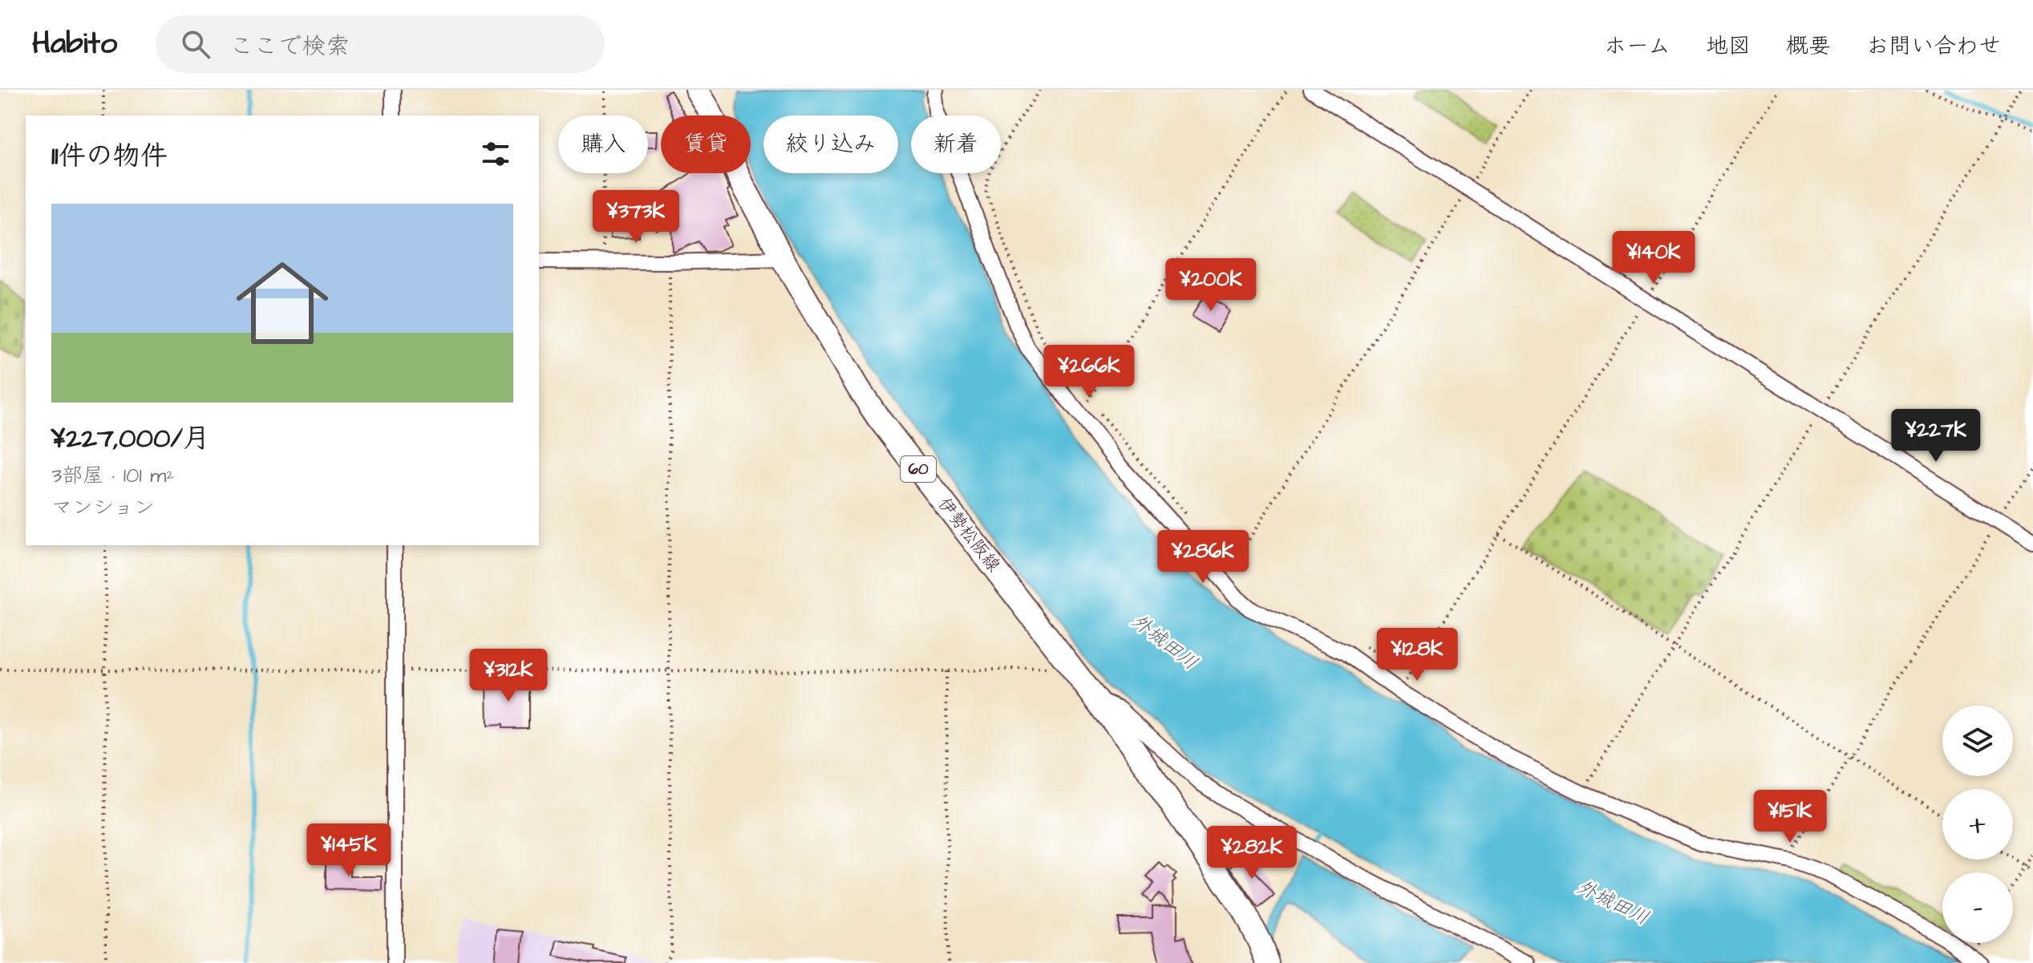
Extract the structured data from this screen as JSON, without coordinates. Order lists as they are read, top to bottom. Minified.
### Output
{"streets":{"main road":["60","伊勢松阪線"]},"water":["外城田川"],"page":{"header":"Habito","search":"ここで検索","nav":["ホーム","地図","概要","お問い合わせ"],"chip":["購入","賃貸","絞り込み","新着"],"heading":"11件の物件","price":["¥373K","¥140K","¥200K","¥266K","¥227K","¥286K","¥128K","¥312K","¥151K","¥145K","¥282K"],"list":[{"name":"¥227,000/月","note":"3部屋 · 101 m² · マンション"}],"map_buttons":["+","−"]}}
